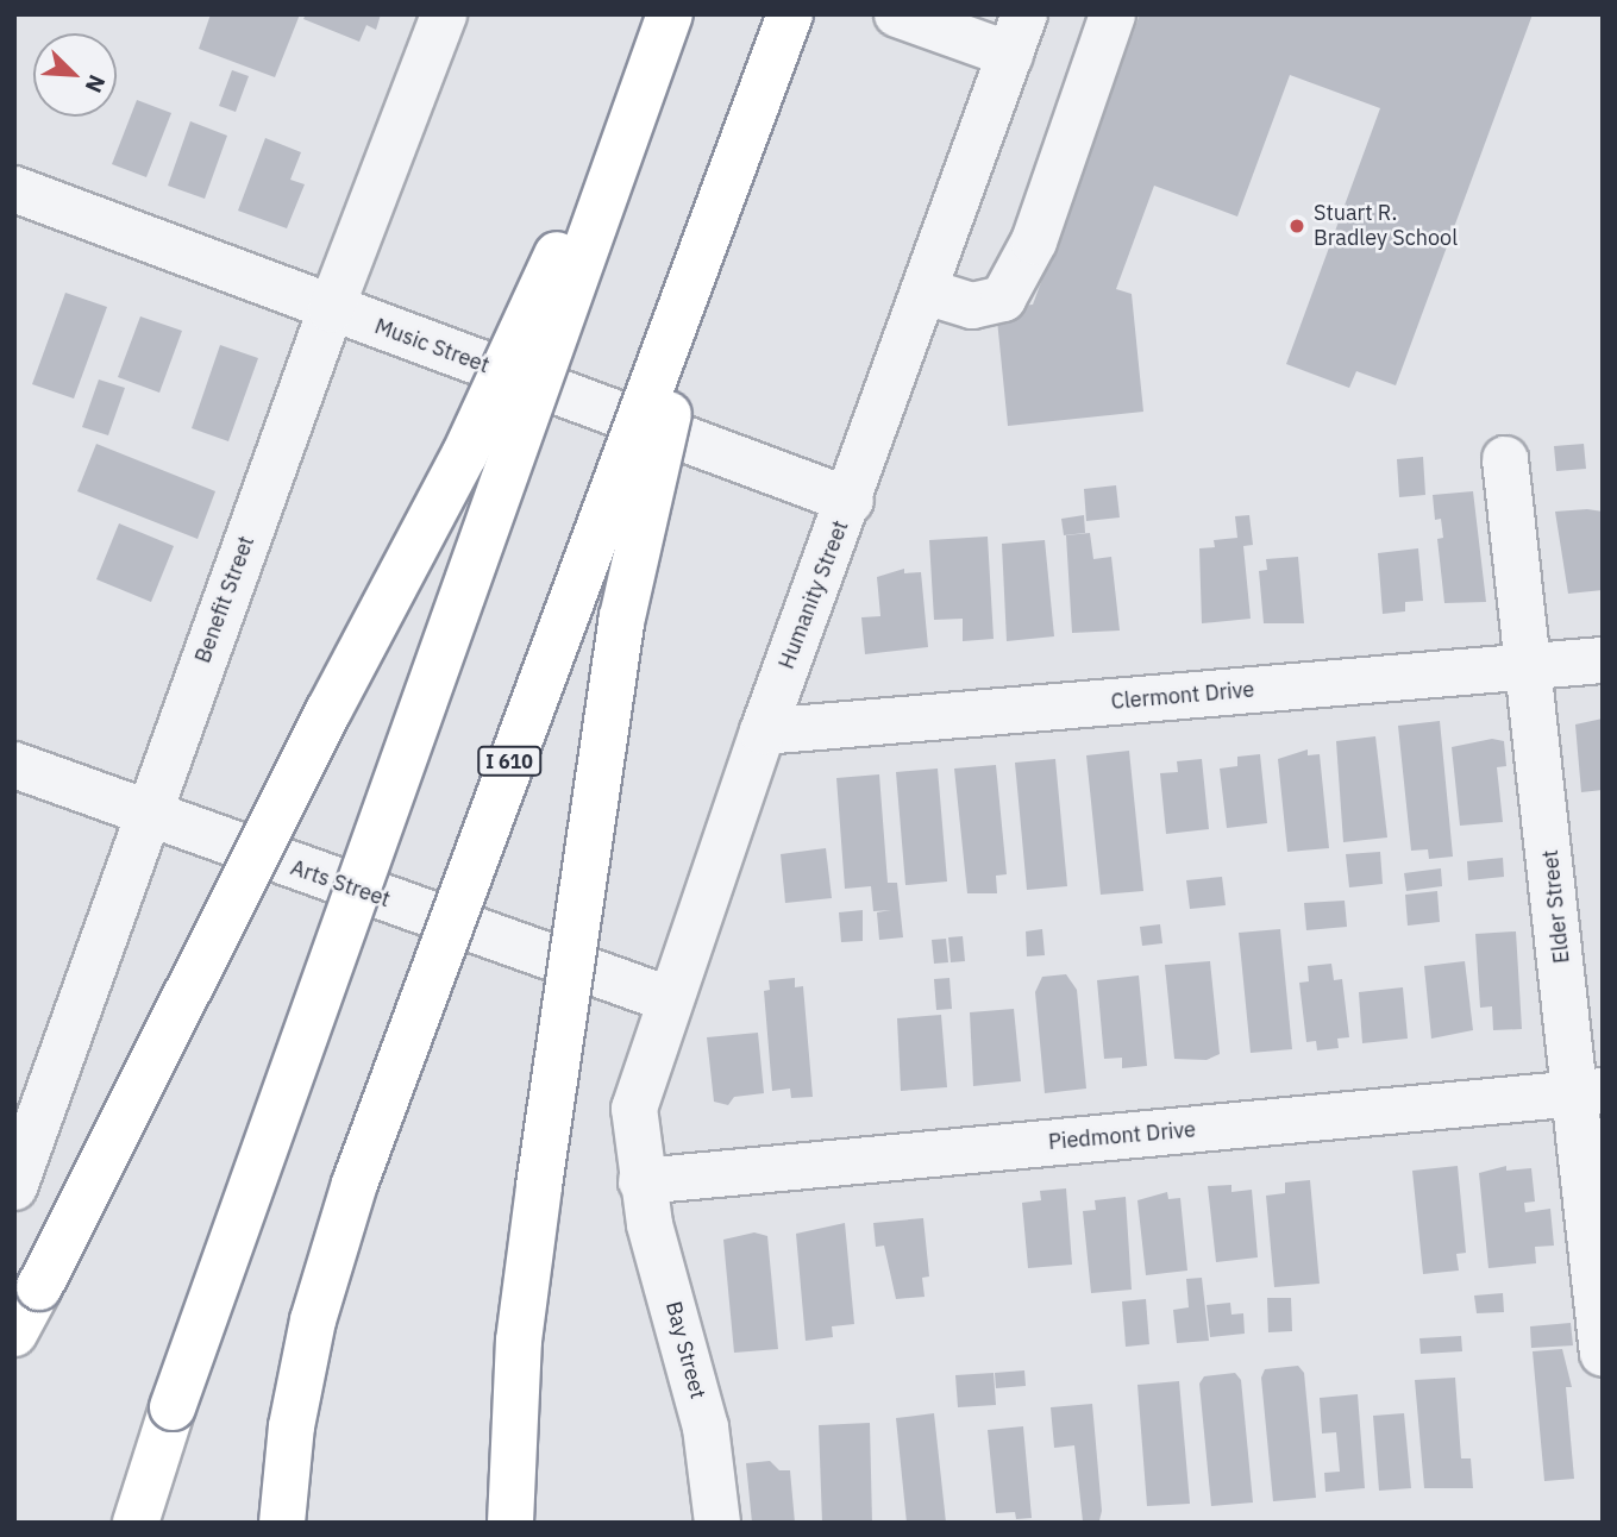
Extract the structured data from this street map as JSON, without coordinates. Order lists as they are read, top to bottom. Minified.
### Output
{"streets":{"highway":["I 610"],"street":["Music Street","Humanity Street","Benefit Street","Clermont Drive","Arts Street","Elder Street","Piedmont Drive","Bay Street"]},"crossings":[["Music Street","Humanity Street"],["Music Street","Benefit Street"],["Humanity Street","Clermont Drive"],["Humanity Street","Arts Street"],["Humanity Street","Piedmont Drive"],["Humanity Street","Bay Street"],["Benefit Street","Arts Street"],["Clermont Drive","Elder Street"],["Elder Street","Piedmont Drive"],["Piedmont Drive","Bay Street"]],"places":["Stuart R. Bradley School"],"north":"bottom right"}
